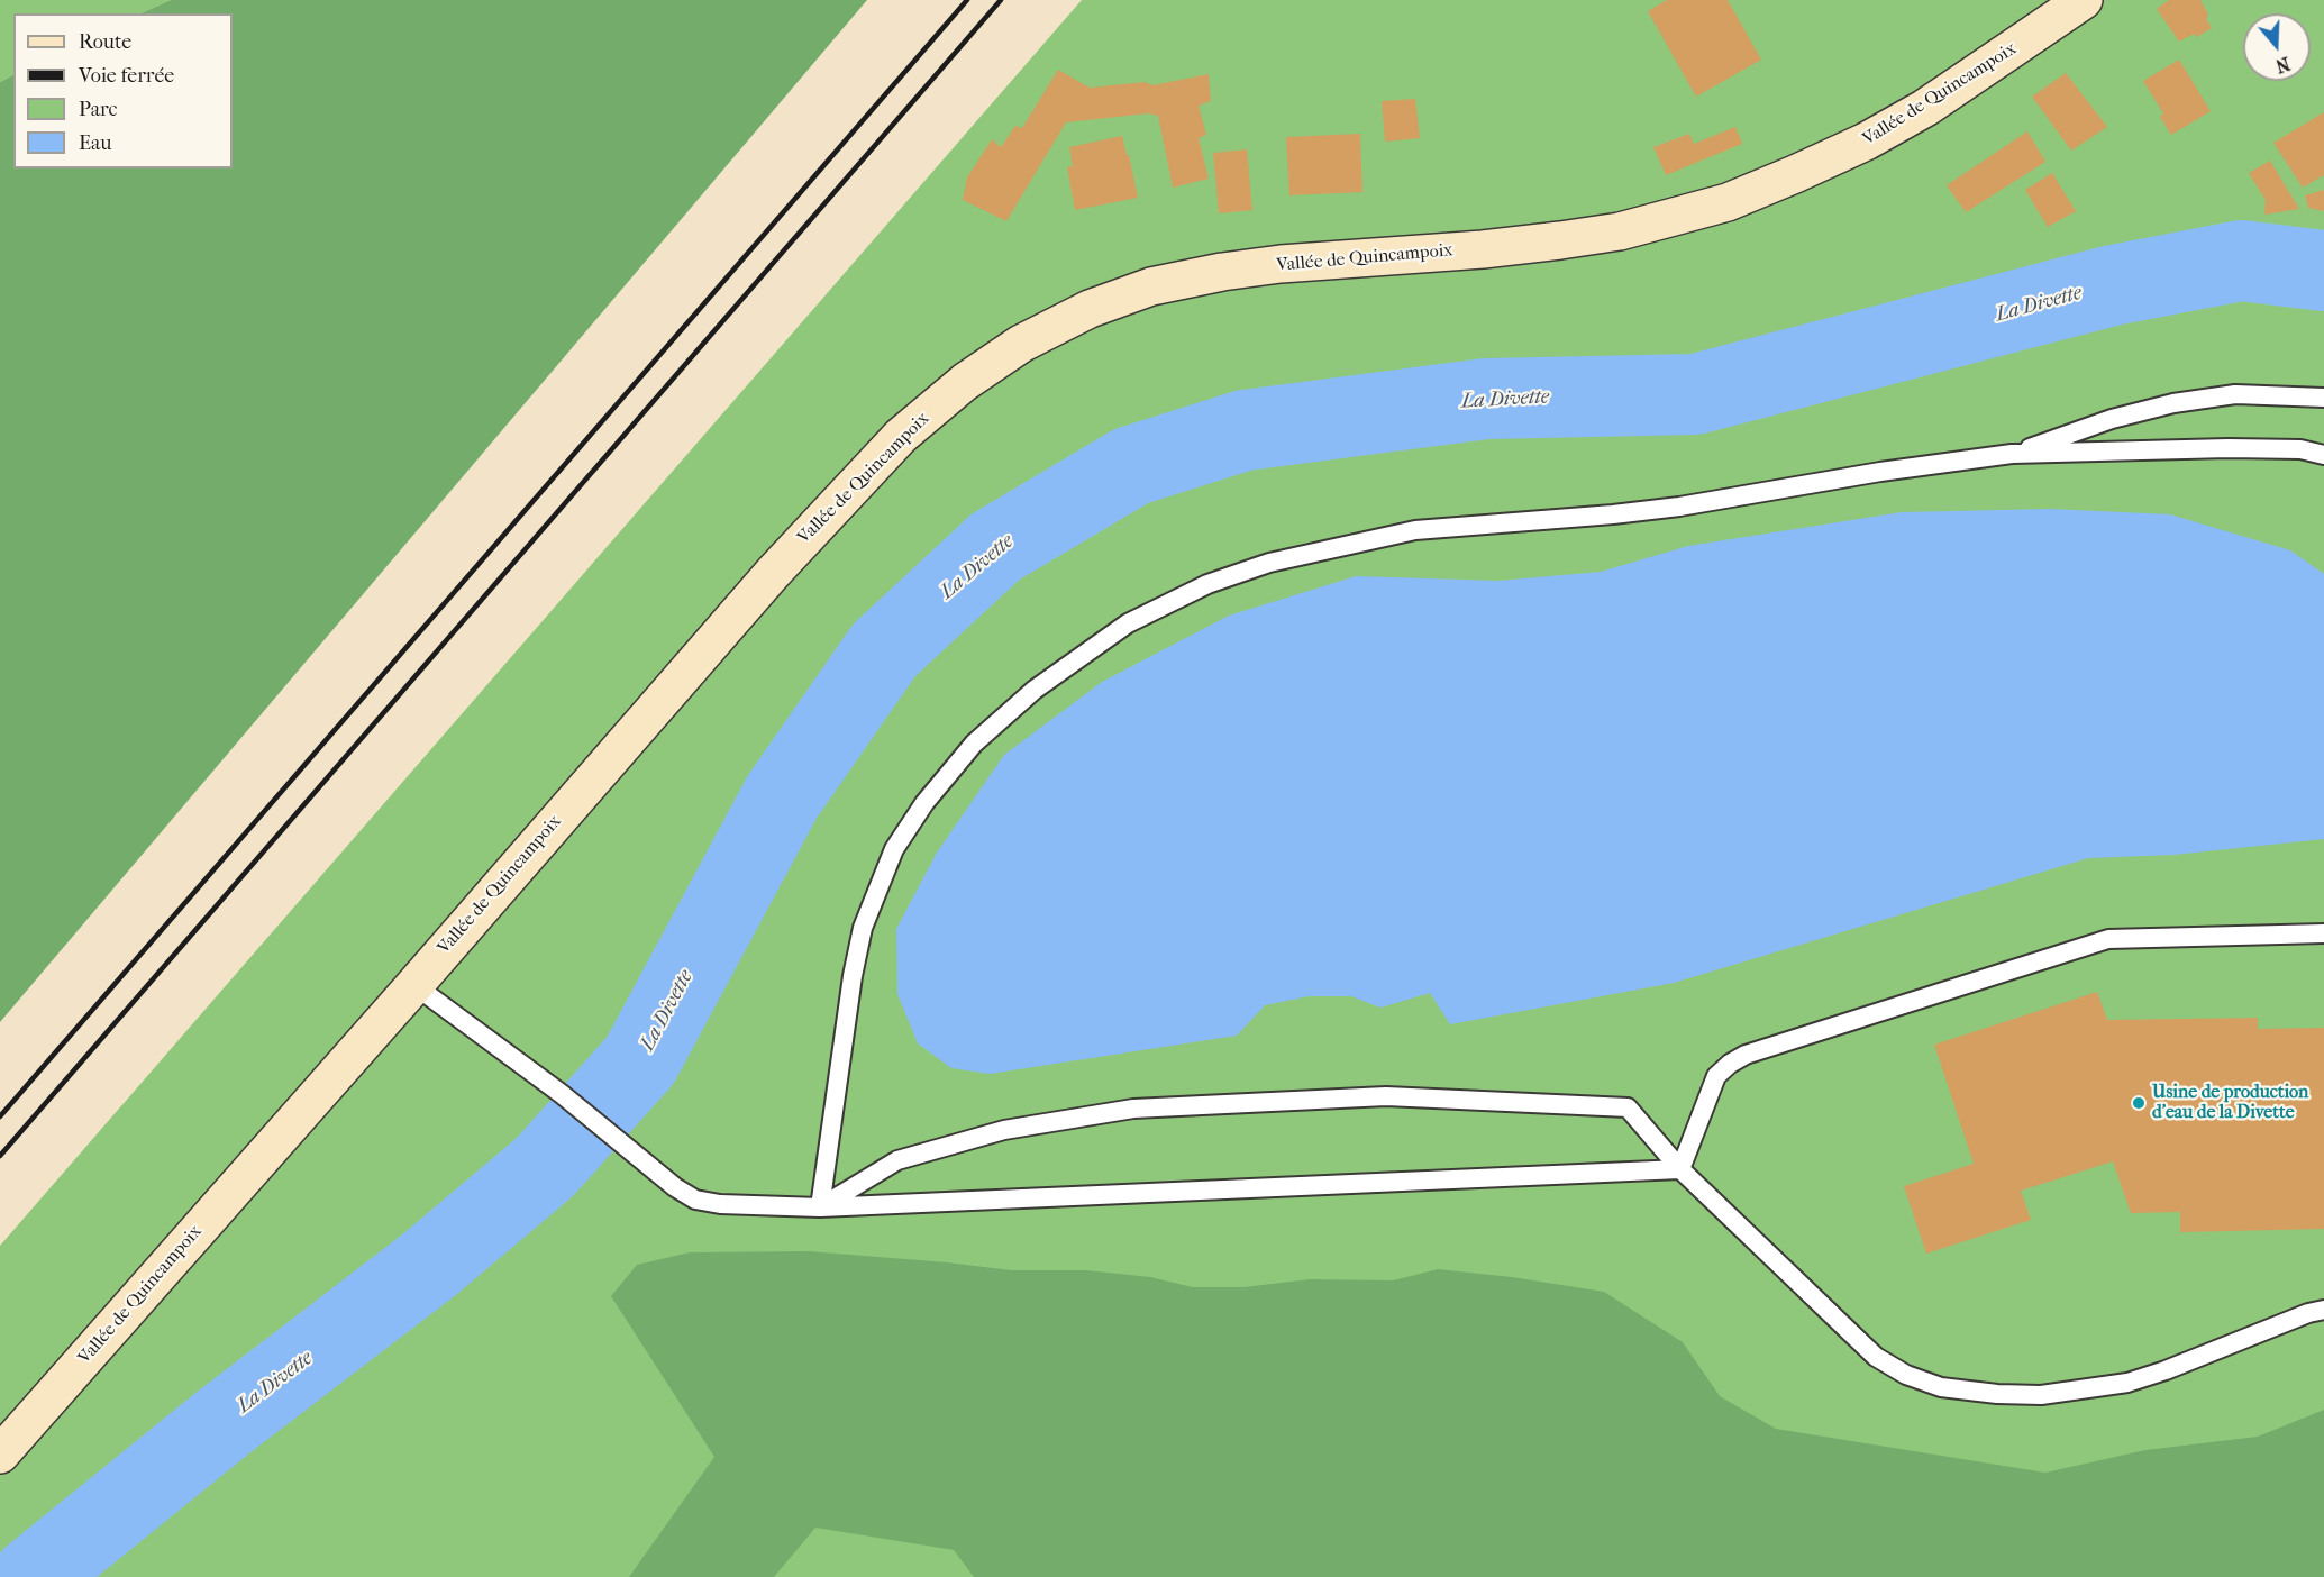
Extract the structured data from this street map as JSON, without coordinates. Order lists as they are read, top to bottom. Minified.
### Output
{"streets":{"main road":["Vallée de Quincampoix"]},"water":["La Divette"],"places":["Usine de production d'eau de la Divette"],"legend":["Route","Voie ferrée","Parc","Eau"],"north":"bottom"}
